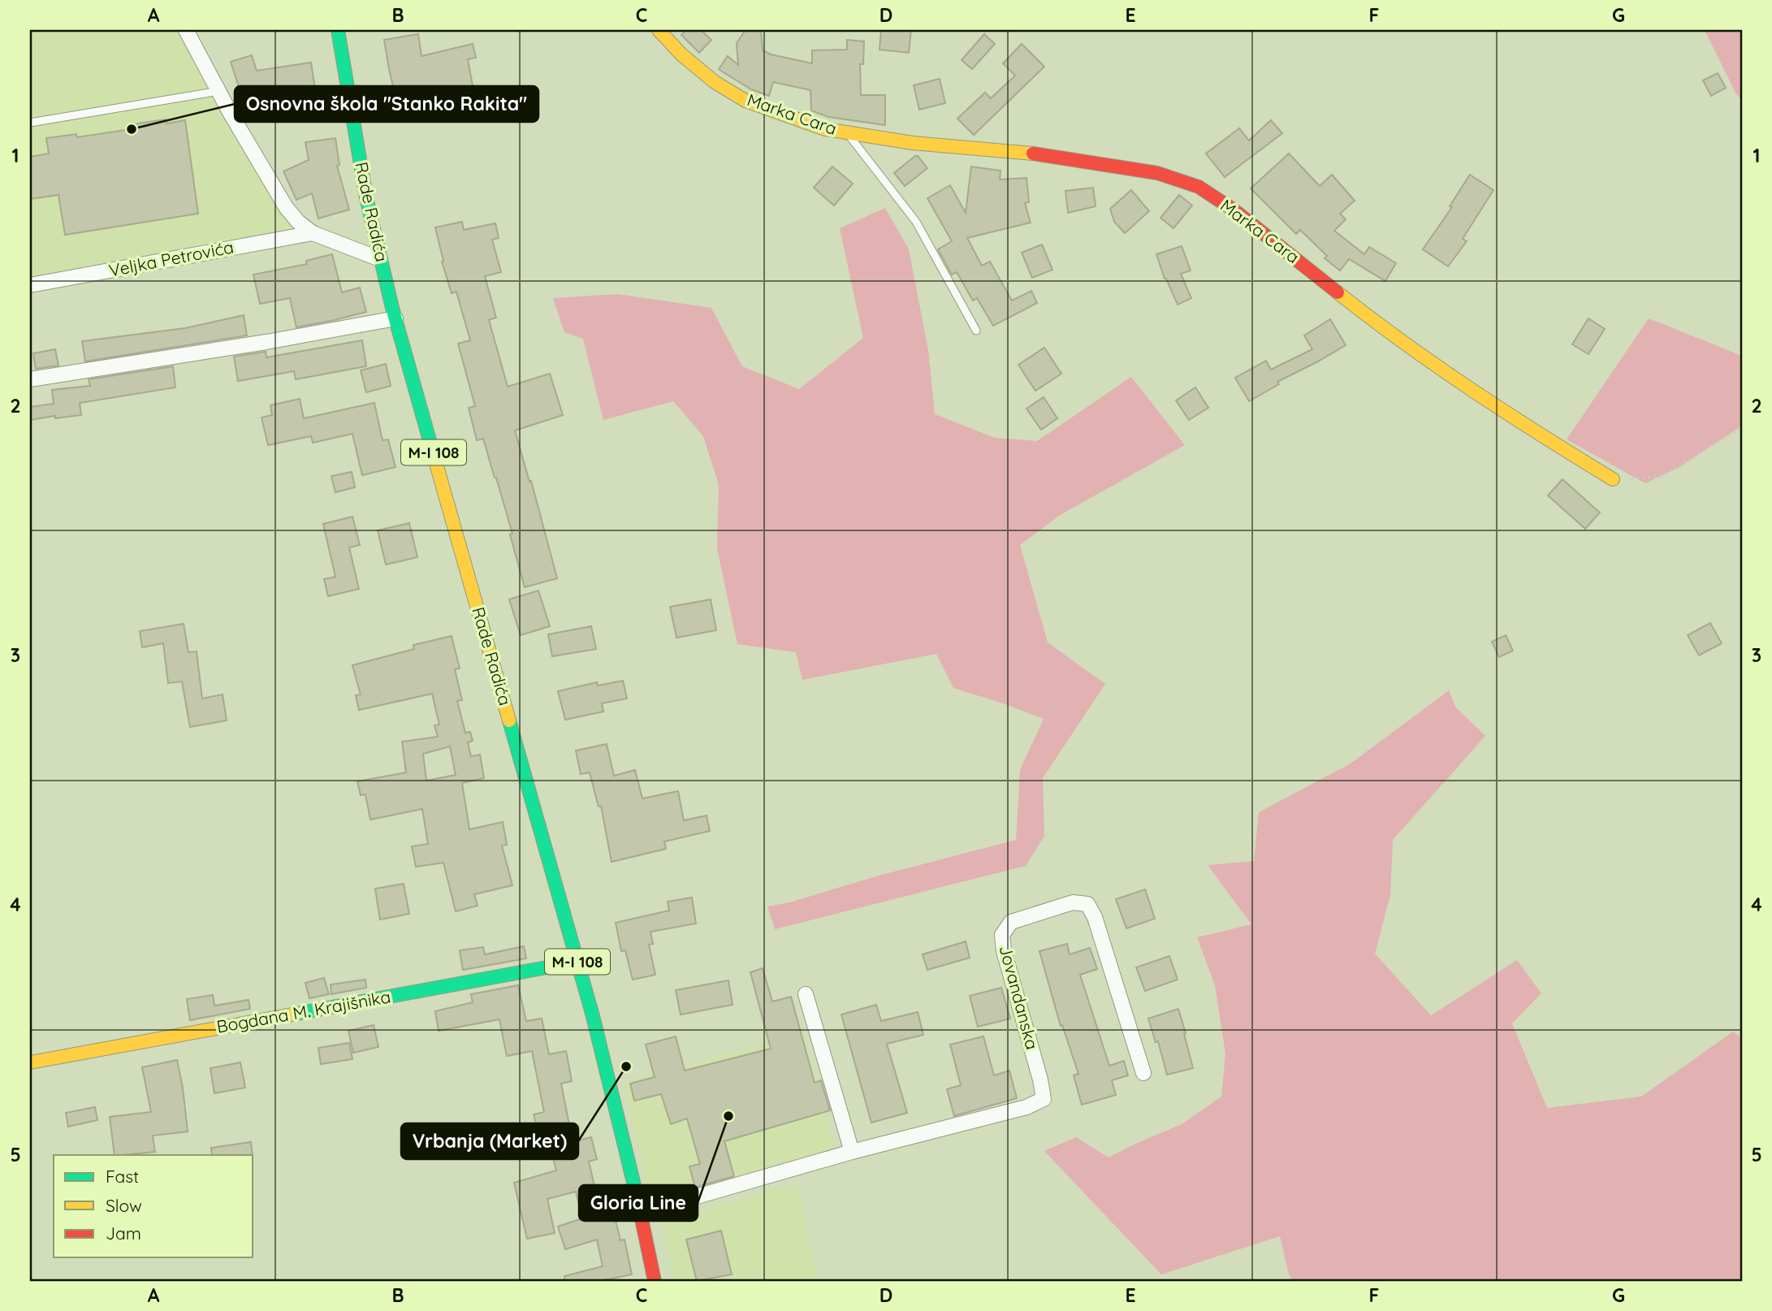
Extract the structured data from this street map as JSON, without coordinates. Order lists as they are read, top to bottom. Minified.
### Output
{"streets":{"street":["Marka Cara","Rade Radića","Veljka Petrovića","M-I 108","Jovandanska","Bogdana M. Krajišnika"]},"crossings":[["Rade Radića","Jovandanska"],["Rade Radića","Bogdana M. Krajišnika"]],"places":["Osnovna škola \"Stanko Rakita\"","Vrbanja (Market)","Gloria Line"],"legend":["Fast","Slow","Jam"],"grid":{"columns":["A","B","C","D","E","F","G"],"rows":["1","2","3","4","5"]}}
